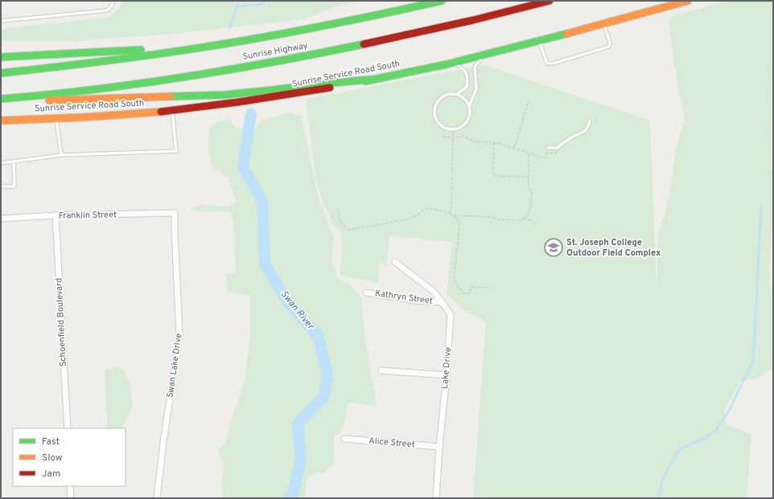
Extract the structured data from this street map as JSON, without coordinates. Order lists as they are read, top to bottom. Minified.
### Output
{"streets":{"main road":["Sunrise Highway","Sunrise Service Road South"],"street":["Franklin Street","Kathryn Street","Schoenfield Boulevard","Swan Lake Drive","Lake Drive","Alice Street"]},"crossings":[["Franklin Street","Schoenfield Boulevard"],["Franklin Street","Swan Lake Drive"],["Kathryn Street","Lake Drive"],["Lake Drive","Alice Street"]],"water":["Swan River"],"places":{"school or university":["St. Joseph College Outdoor Field Complex"]},"legend":["Fast","Slow","Jam"]}
